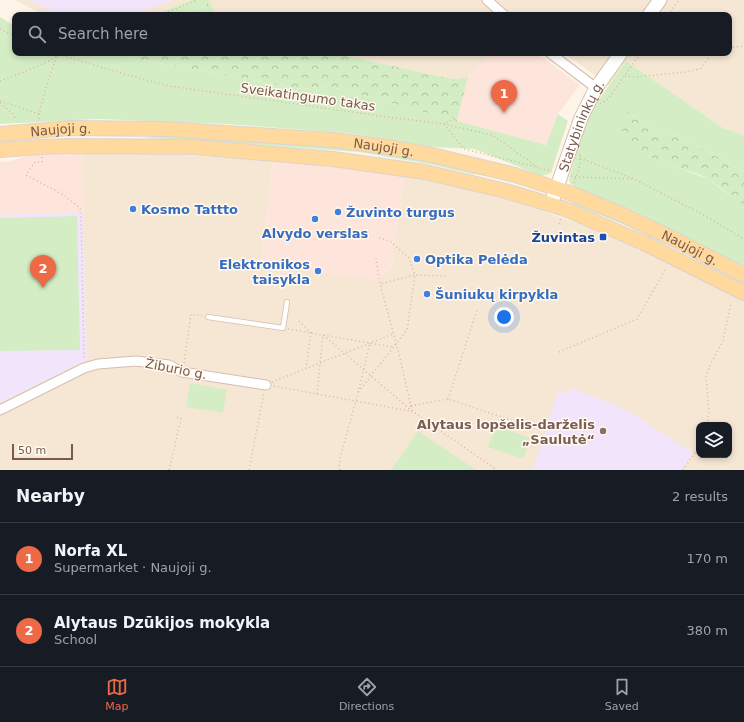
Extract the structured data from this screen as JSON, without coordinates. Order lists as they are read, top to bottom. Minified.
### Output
{"streets":{"main road":["Naujoji g."],"street":["Statybininkų g.","Žiburio g."],"path":["Sveikatingumo takas"]},"crossings":[["Statybininkų g.","Naujoji g."]],"places":{"other":["Kosmo Tattto","Žuvinto turgus","Alvydo verslas","Optika Pelėda","Elektronikos taisykla","Šuniukų kirpykla","Alytaus lopšelis-darželis „Saulutė“"],"transit":["Žuvintas"]},"scale_bar":"50 m","page":{"search":"Search here","pins":["1","2"],"scale":"50 m","heading":["Nearby","2 results"],"list":[{"mark":"1","name":"Norfa XL","note":"Supermarket · Naujoji g.","value":"170 m"},{"mark":"2","name":"Alytaus Dzūkijos mokykla","note":"School","value":"380 m"}],"nav":["Map","Directions","Saved"]}}
